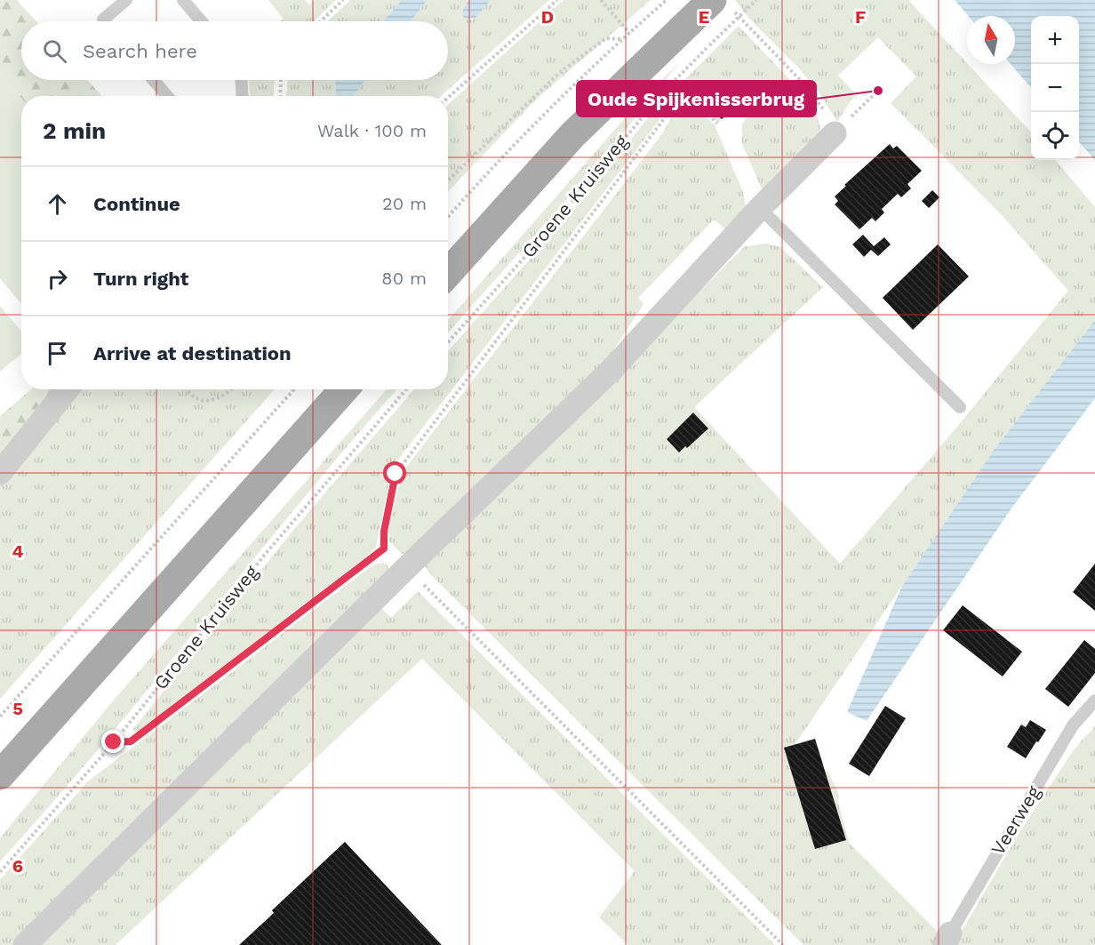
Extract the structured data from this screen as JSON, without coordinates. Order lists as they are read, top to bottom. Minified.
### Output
{"streets":{"main road":["Groene Kruisweg"],"lane":["Veerweg"]},"places":["Oude Spijkenisserbrug"],"north":"top","page":{"map_buttons":["+","−"],"search":"Search here","heading":["2 min","Walk · 100 m"],"list":[["Continue","20 m"],["Turn right","80 m"],"Arrive at destination"]},"grid":{"columns":["D","E","F"],"rows":["4","5","6"]}}
